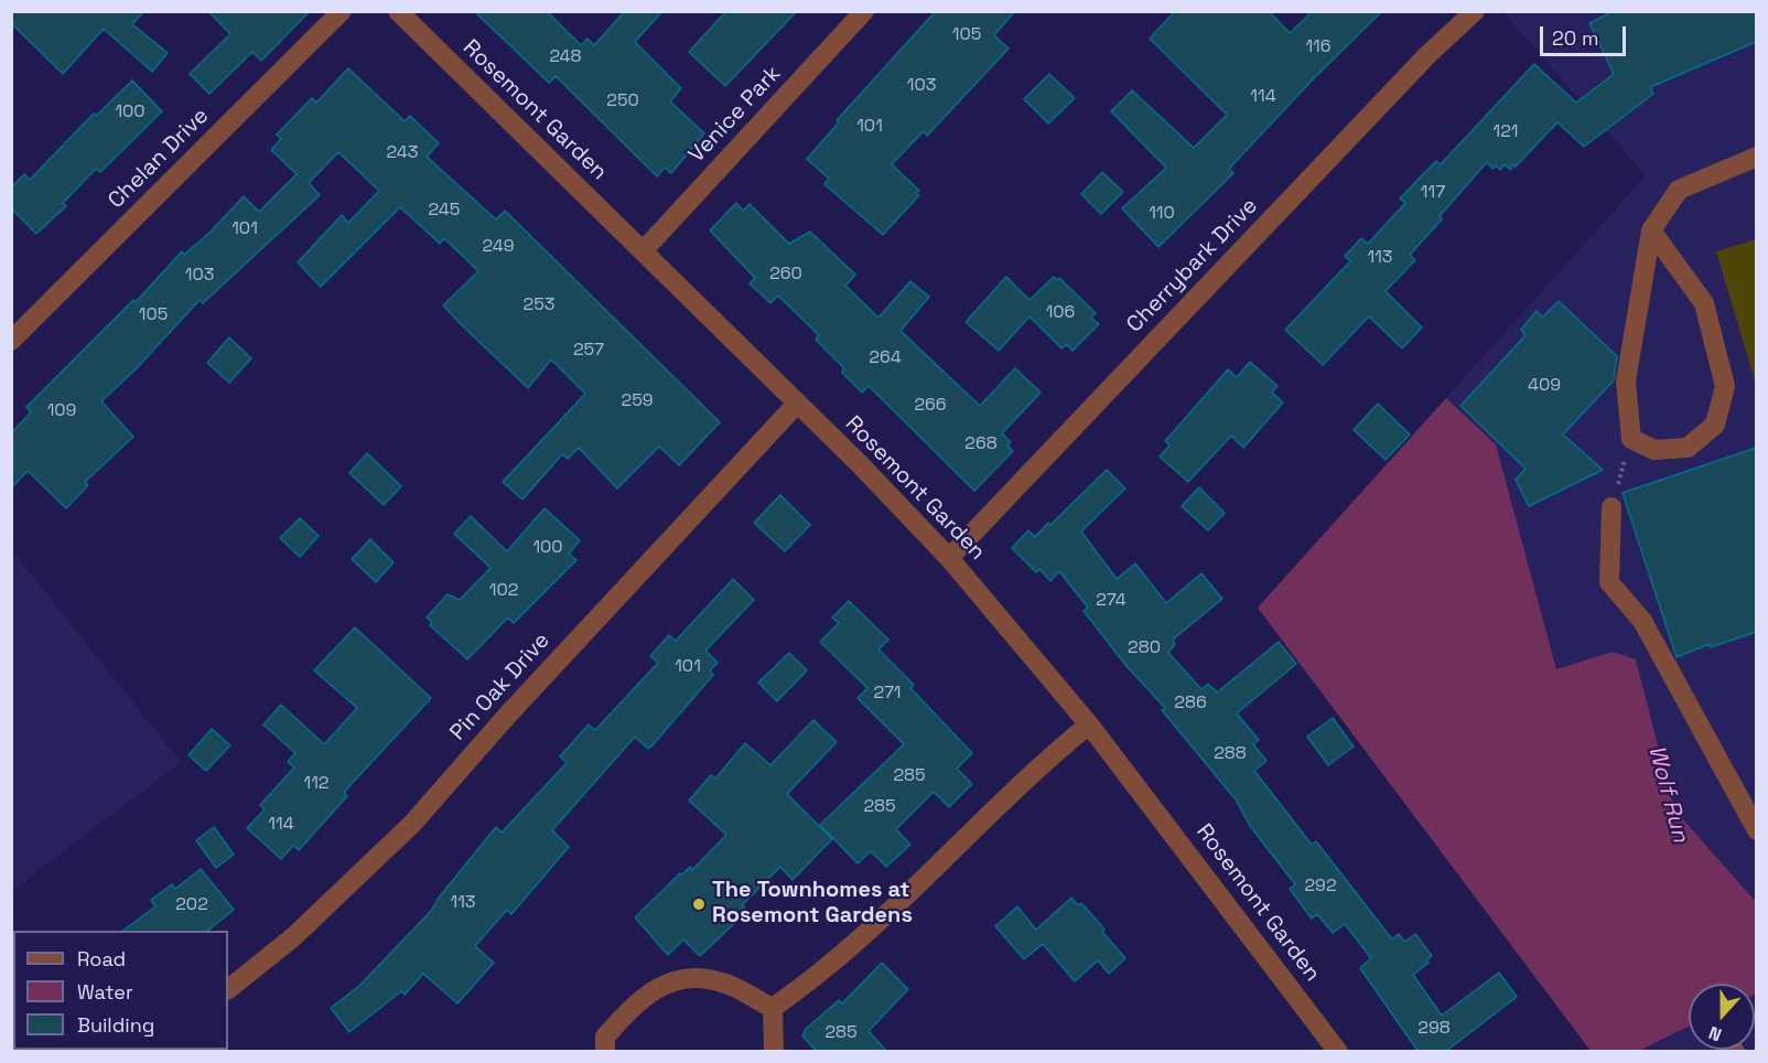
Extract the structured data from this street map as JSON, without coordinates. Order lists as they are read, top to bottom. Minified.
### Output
{"streets":{"street":["Rosemont Garden","Venice Park","Chelan Drive","Cherrybark Drive","Pin Oak Drive"]},"crossings":[["Rosemont Garden","Venice Park"],["Rosemont Garden","Cherrybark Drive"],["Rosemont Garden","Pin Oak Drive"]],"water":["Wolf Run"],"places":["The Townhomes at Rosemont Gardens"],"house_numbers":["105","116","248","103","114","250","100","101","121","243","117","245","110","101","249","113","260","103","253","106","105","257","264","409","259","266","109","268","100","102","274","280","101","271","286","288","285","112","285","114","292","113","202","298","285"],"legend":["Road","Water","Building"],"scale_bar":"20 m","north":"bottom"}
